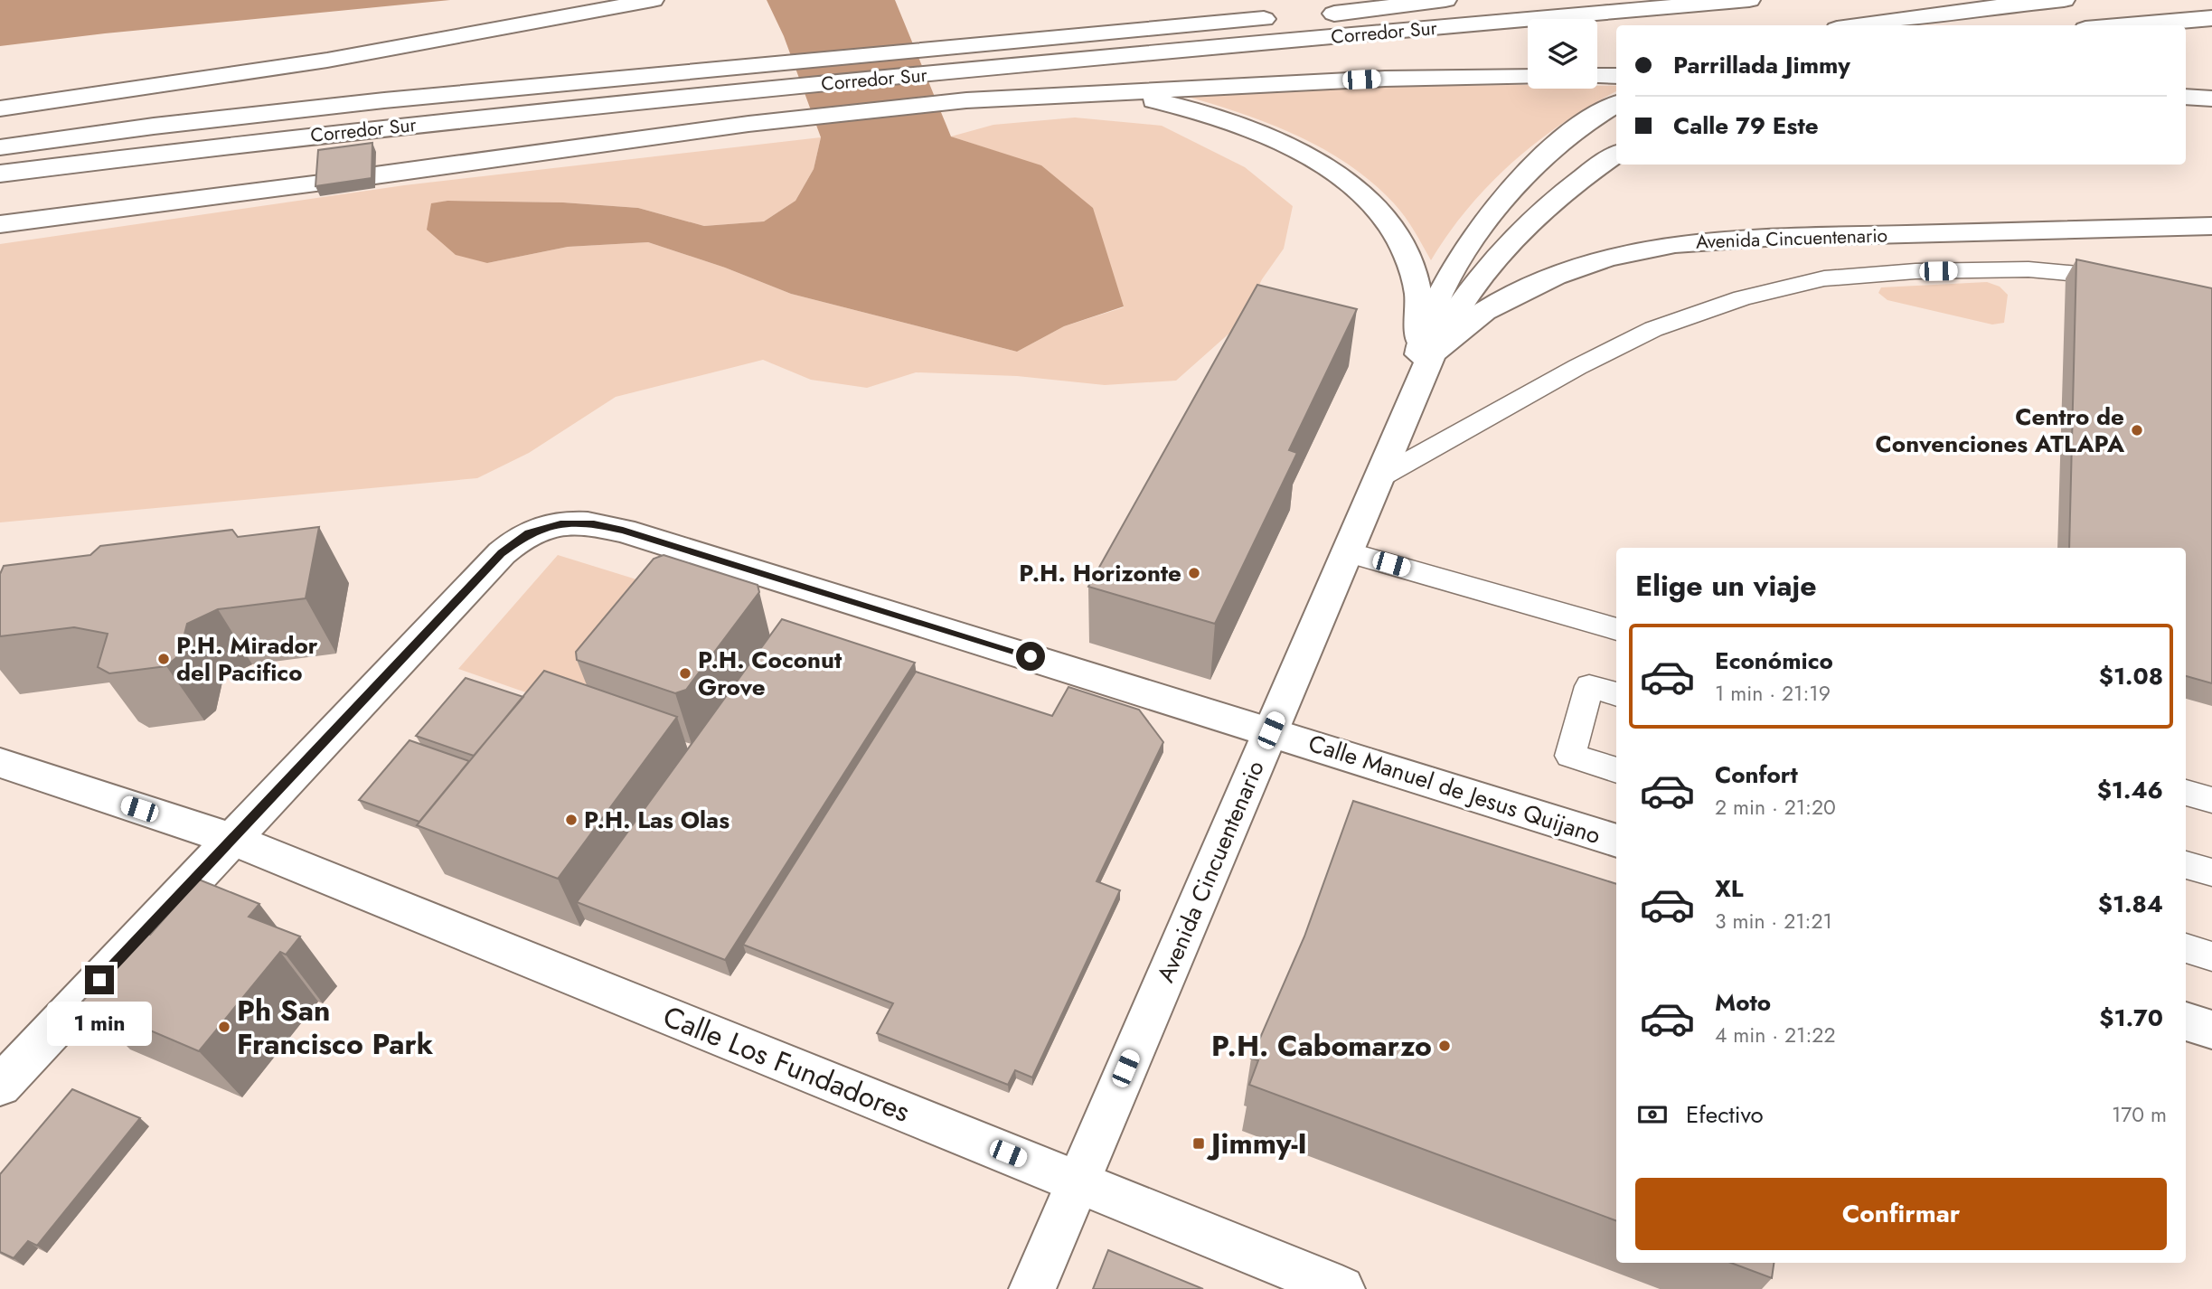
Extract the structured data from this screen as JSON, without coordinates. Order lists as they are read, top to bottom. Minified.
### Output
{"streets":{"main road":["Corredor Sur","Avenida Cincuentenario","Calle Manuel de Jesus Quijano","Calle Los Fundadores"]},"crossings":[["Avenida Cincuentenario","Calle Manuel de Jesus Quijano"],["Avenida Cincuentenario","Calle Los Fundadores"],["Calle Manuel de Jesus Quijano","Calle Los Fundadores"]],"places":{"other":["Centro de Convenciones ATLAPA","P.H. Horizonte","P.H. Mirador del Pacifico","P.H. Coconut Grove","P.H. Las Olas","Ph San Francisco Park","P.H. Cabomarzo"],"transit":["Jimmy-I"]},"page":{"banner":["Parrillada Jimmy","Calle 79 Este"],"heading":"Elige un viaje","list":[{"name":"Económico","note":"1 min · 21:19","value":"$1.08"},{"name":"Confort","note":"2 min · 21:20","value":"$1.46"},{"name":"XL","note":"3 min · 21:21","value":"$1.84"},{"name":"Moto","note":"4 min · 21:22","value":"$1.70"}],"bubble":"1 min","pay":["Efectivo","170 m"],"buttons":"Confirmar"}}
